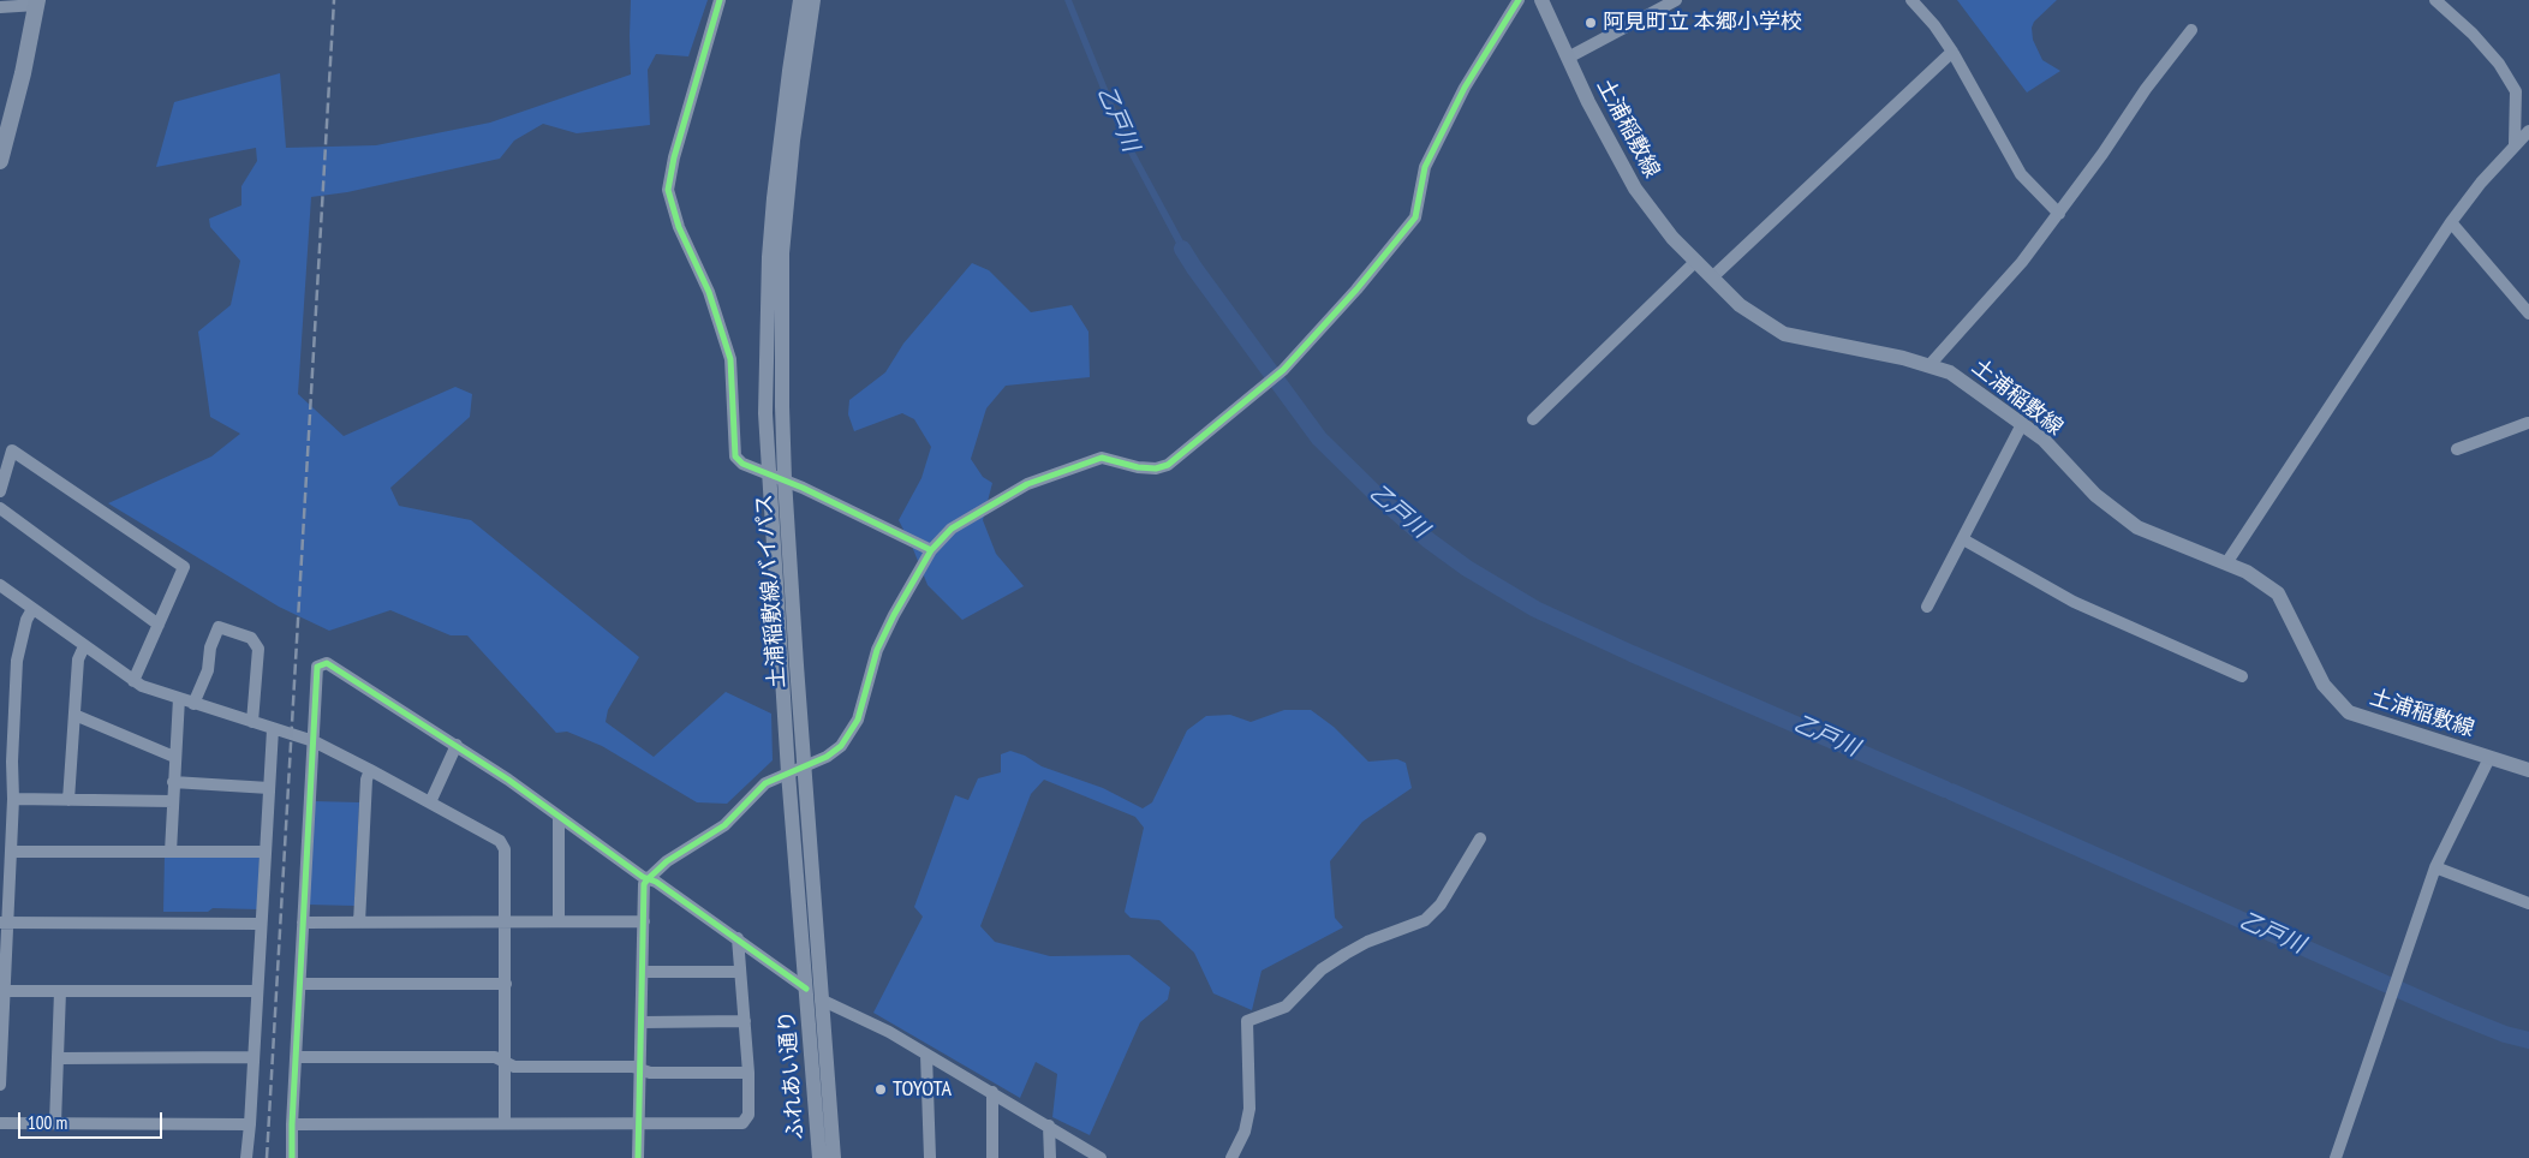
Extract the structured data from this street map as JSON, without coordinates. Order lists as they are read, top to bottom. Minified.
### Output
{"streets":{"main road":["土浦稲敷線","土浦稲敷線バイパス","ふれあい通り"]},"crossings":[["土浦稲敷線バイパス","ふれあい通り"]],"water":["乙戸川"],"places":["阿見町立 本郷小学校","TOYOTA"],"scale_bar":"100 m"}
